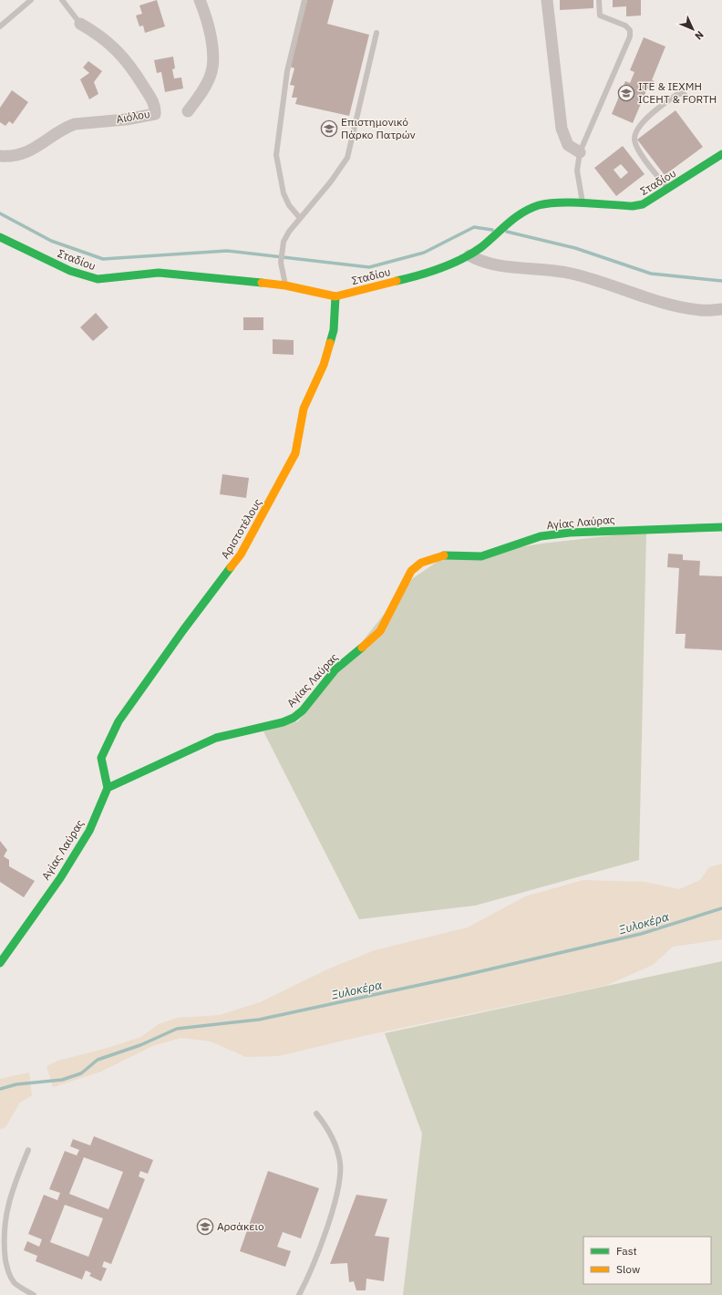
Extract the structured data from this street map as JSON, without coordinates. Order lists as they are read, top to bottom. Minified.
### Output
{"streets":{"street":["Αιόλου","Σταδίου","Αγίας Λαύρας","Αριστοτέλους"]},"crossings":[["Σταδίου","Αριστοτέλους"],["Αγίας Λαύρας","Αριστοτέλους"]],"water":["Ξυλοκέρα"],"places":{"school or university":["ΙΤΕ & ΙΕΧΜΗ ICEHT & FORTH","Επιστημονικό Πάρκο Πατρών","Αρσάκειο"]},"legend":["Fast","Slow"],"north":"bottom right"}
